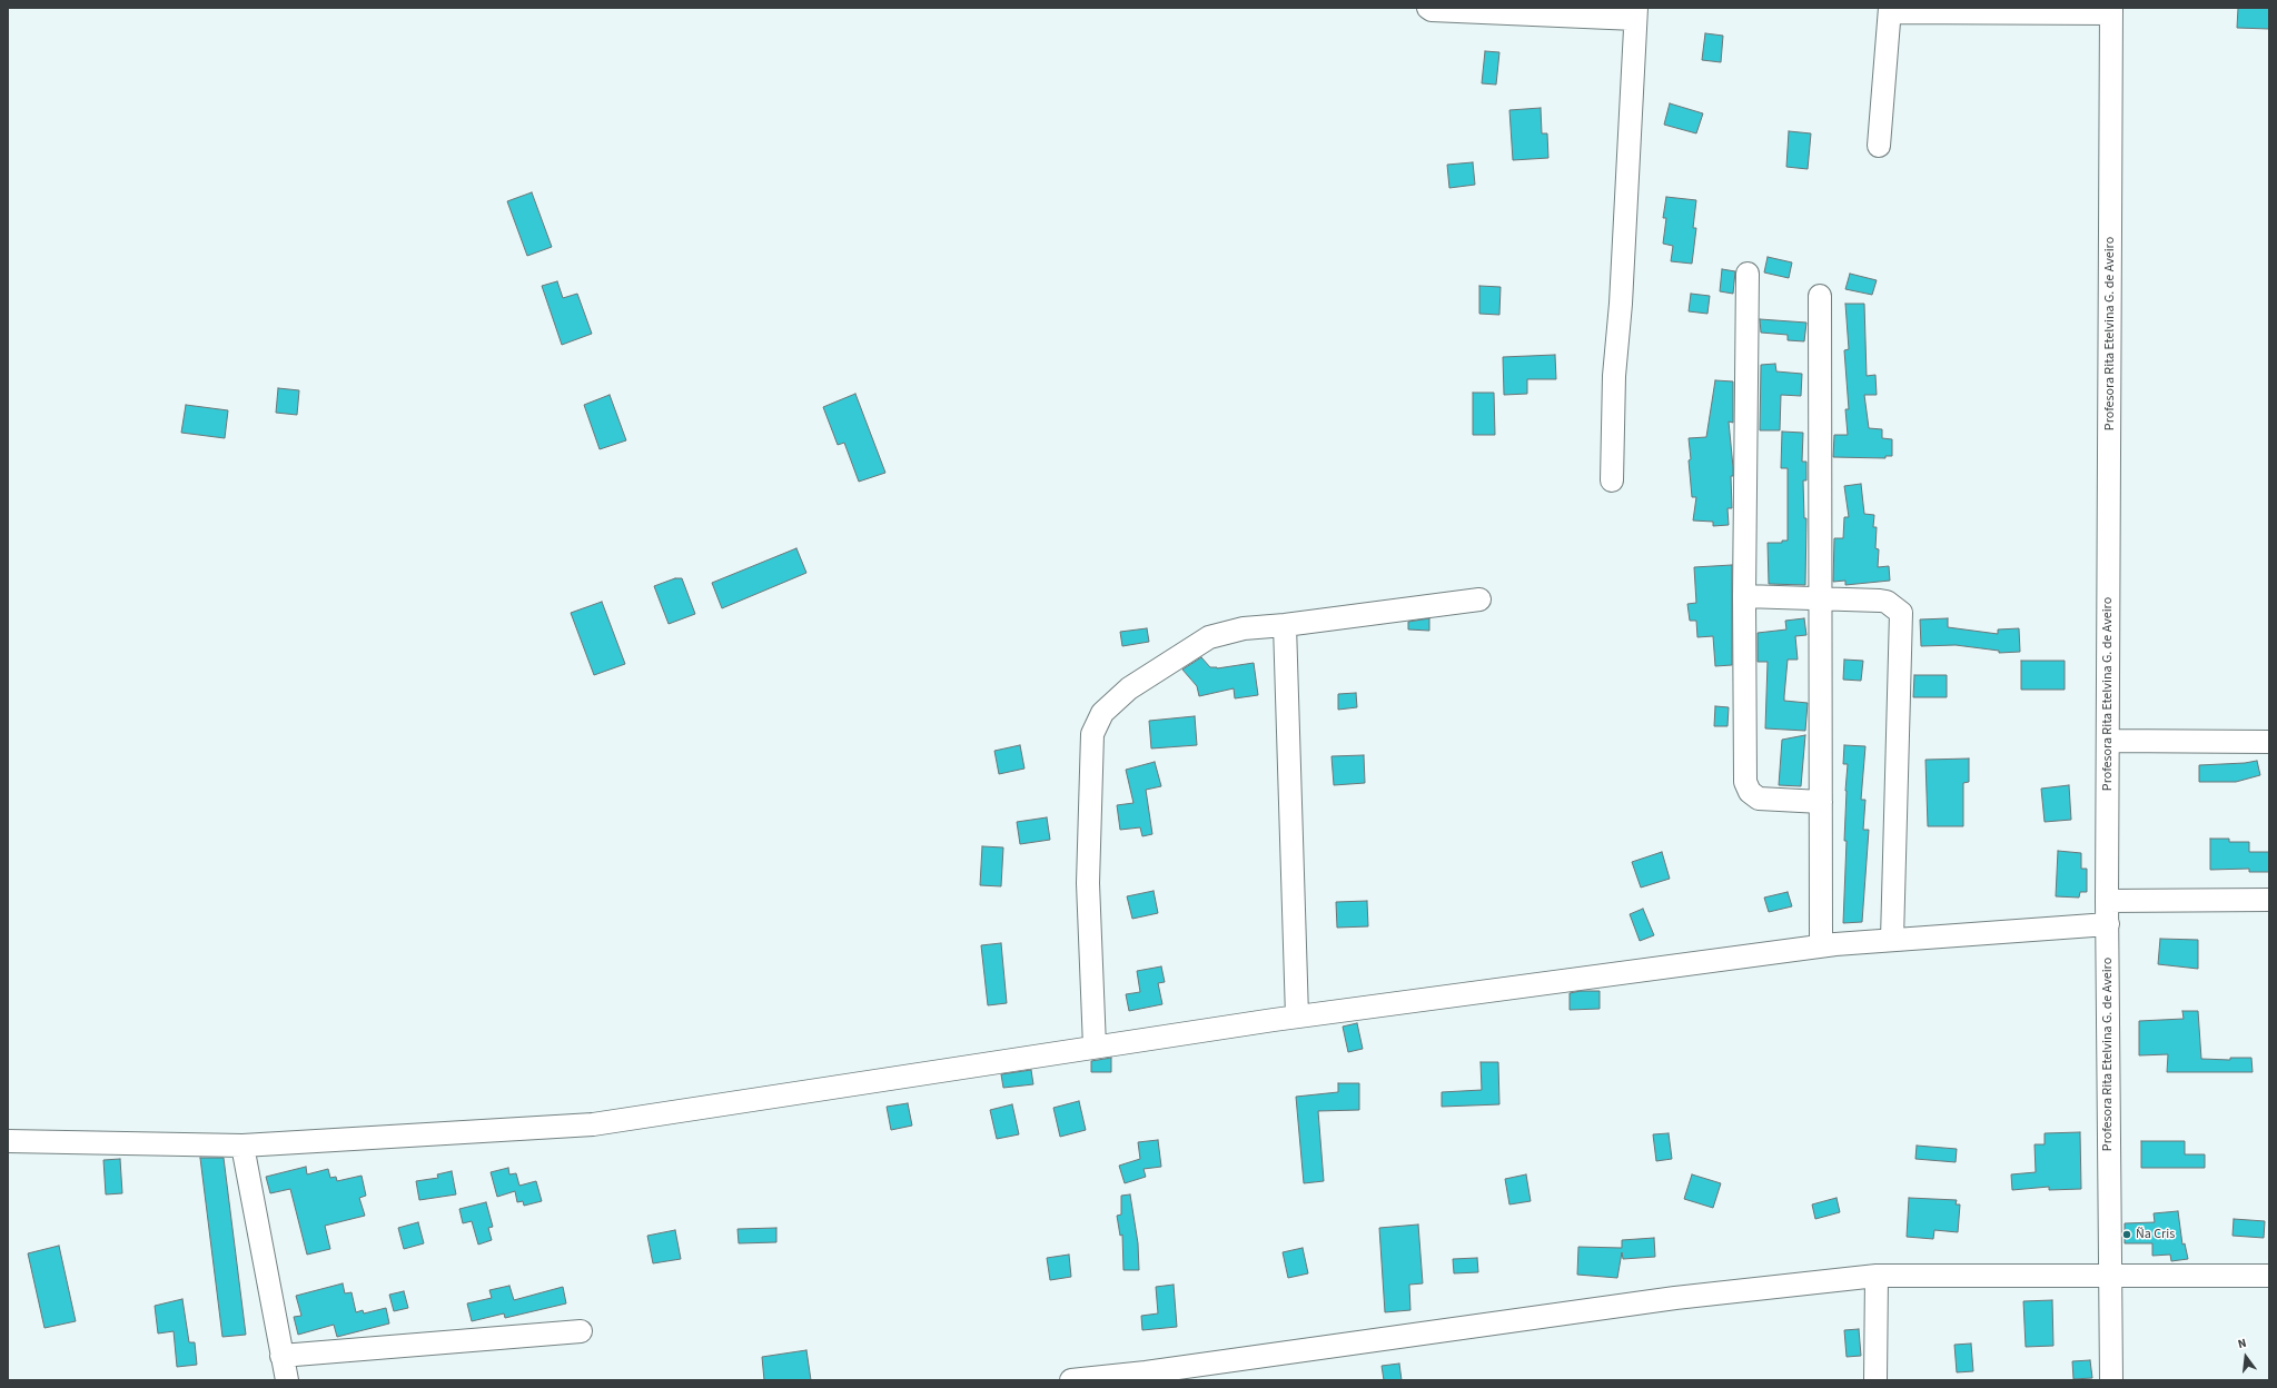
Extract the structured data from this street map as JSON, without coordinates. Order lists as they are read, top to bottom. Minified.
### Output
{"streets":{"street":["Profesora Rita Etelvina G. de Aveiro"]},"places":["Ña Cris"],"north":"top"}
